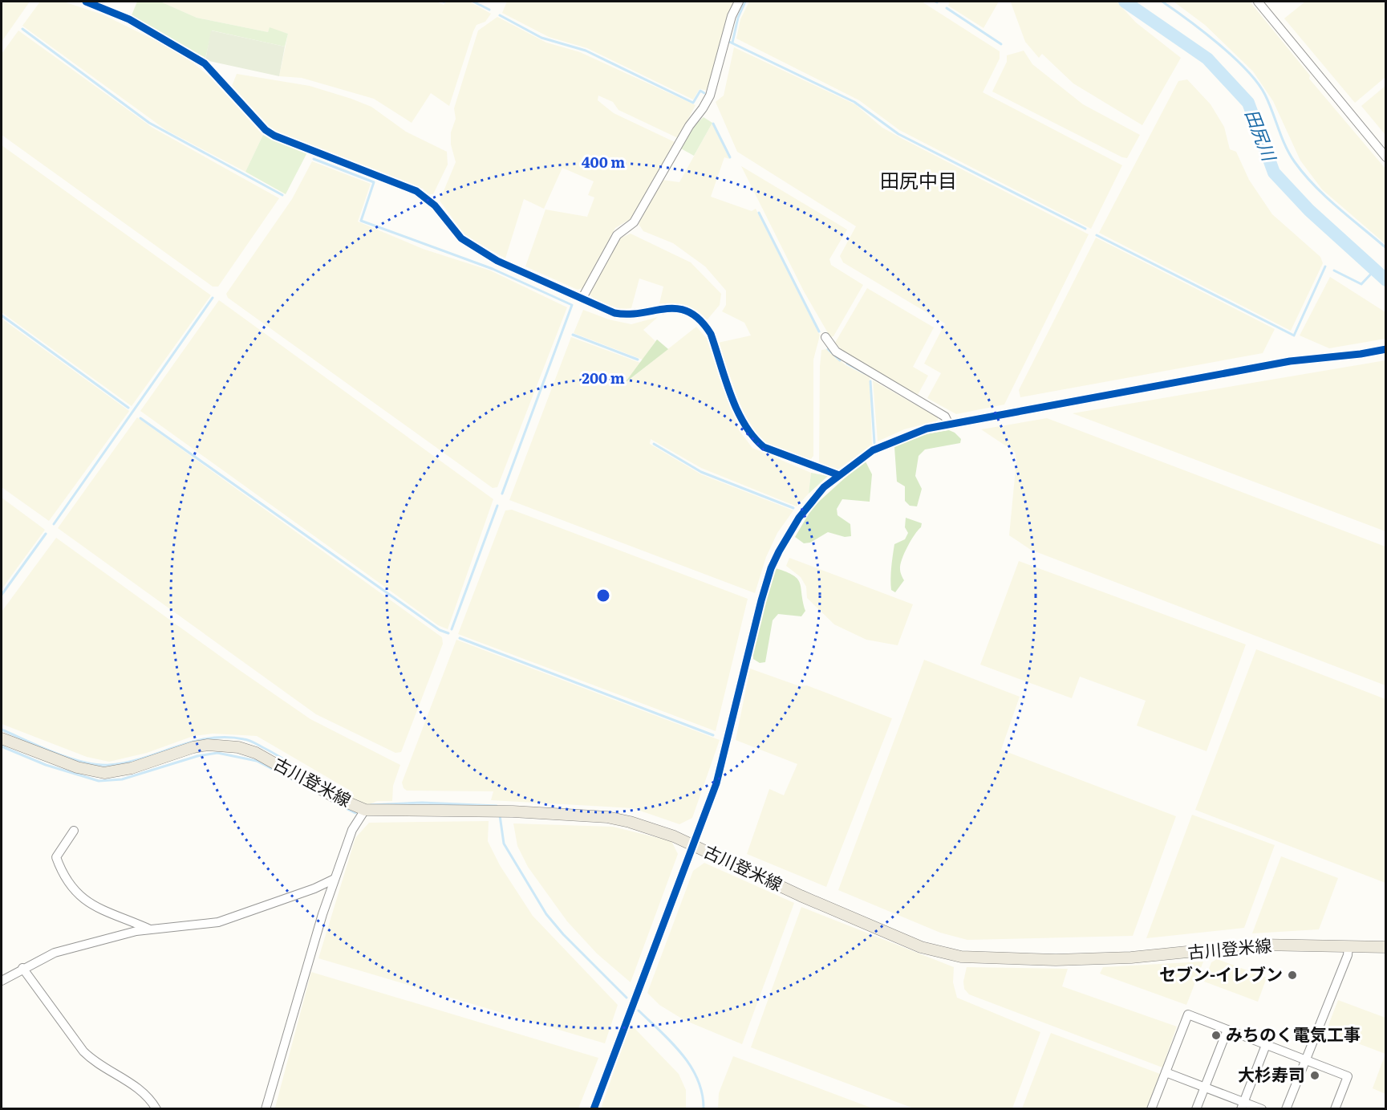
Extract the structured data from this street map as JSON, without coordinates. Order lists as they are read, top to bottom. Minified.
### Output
{"streets":{"main road":["古川登米線"]},"districts":["田尻中目"],"water":["田尻川"],"places":["セブン-イレブン","みちのく電気工事","大杉寿司"],"rings":["400 m","200 m"]}
